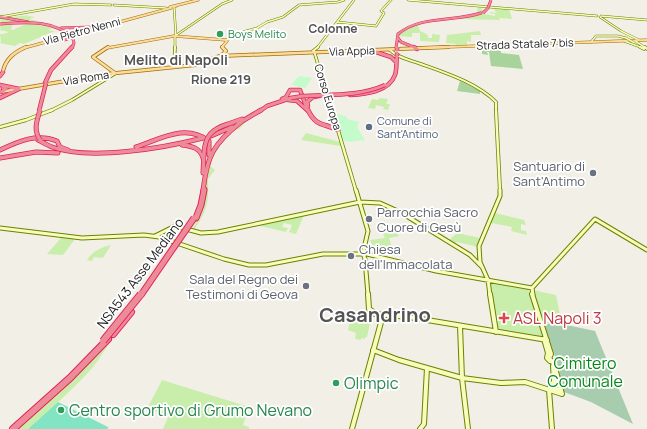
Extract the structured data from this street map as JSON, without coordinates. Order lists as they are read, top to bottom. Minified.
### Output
{"streets":{"highway":["NSA543 Asse Mediano"],"main road":["Via Pietro Nenni","Strada Statale 7 bis","Via Appia","Via Roma"],"street":["Corso Europa"]},"crossings":[["Via Appia","Via Roma"],["Via Appia","Corso Europa"],["Via Roma","Corso Europa"]],"districts":["Colonne","Melito di Napoli","Rione 219","Casandrino"],"parks":["Cimitero Comunale"],"places":{"other":["Boys Melito","Comune di Sant'Antimo","Santuario di Sant'Antimo","Parrocchia Sacro Cuore di Gesù","Chiesa dell'Immacolata","Sala del Regno dei Testimoni di Geova","Olimpic","Centro sportivo di Grumo Nevano"],"health":["ASL Napoli 3"]}}
